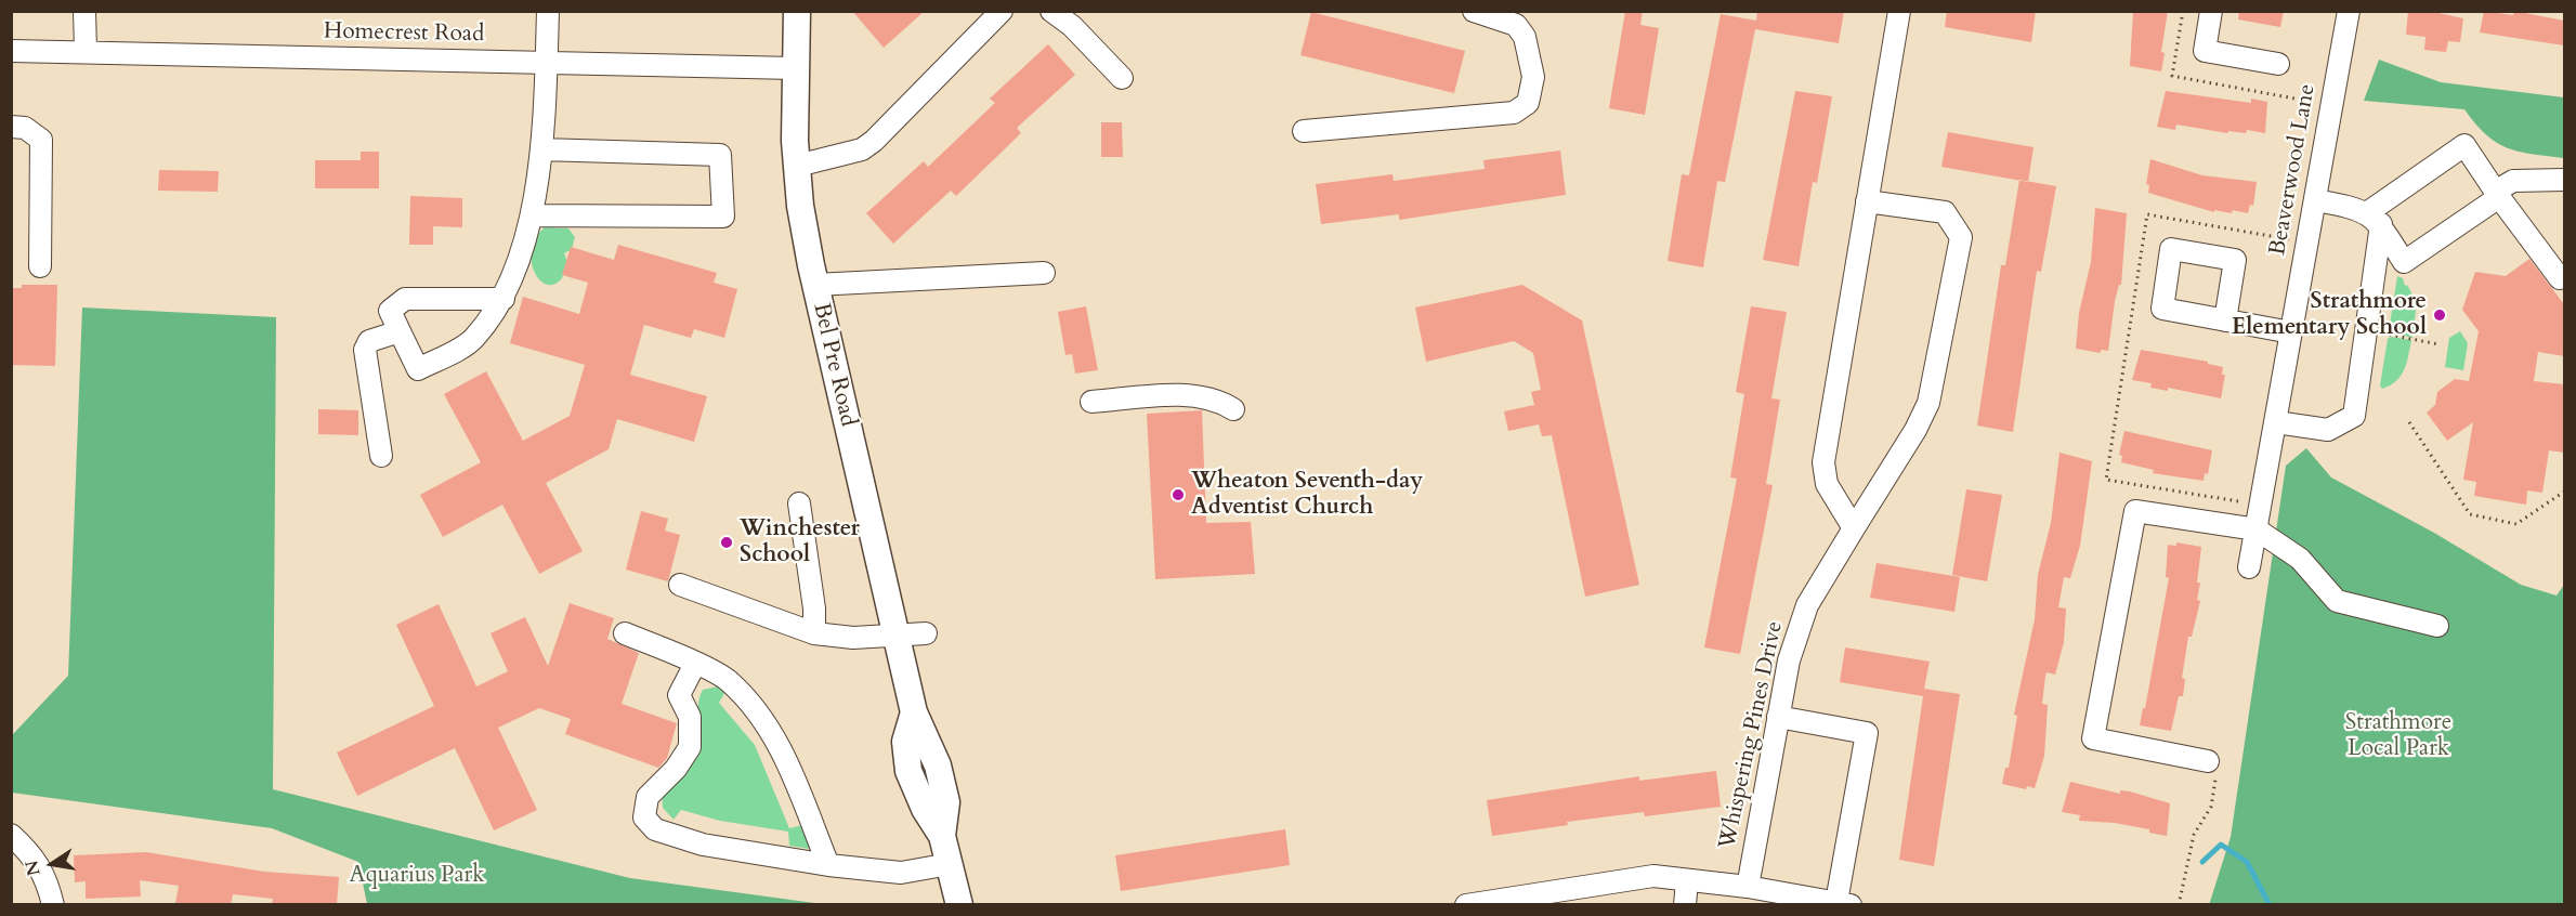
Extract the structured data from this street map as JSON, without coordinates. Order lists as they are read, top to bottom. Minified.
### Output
{"streets":{"main road":["Bel Pre Road"],"street":["Homecrest Road","Beaverwood Lane","Whispering Pines Drive"]},"crossings":[["Homecrest Road","Bel Pre Road"]],"parks":["Strathmore Local Park","Aquarius Park"],"places":["Strathmore Elementary School","Wheaton Seventh-day Adventist Church","Winchester School"],"north":"left"}
